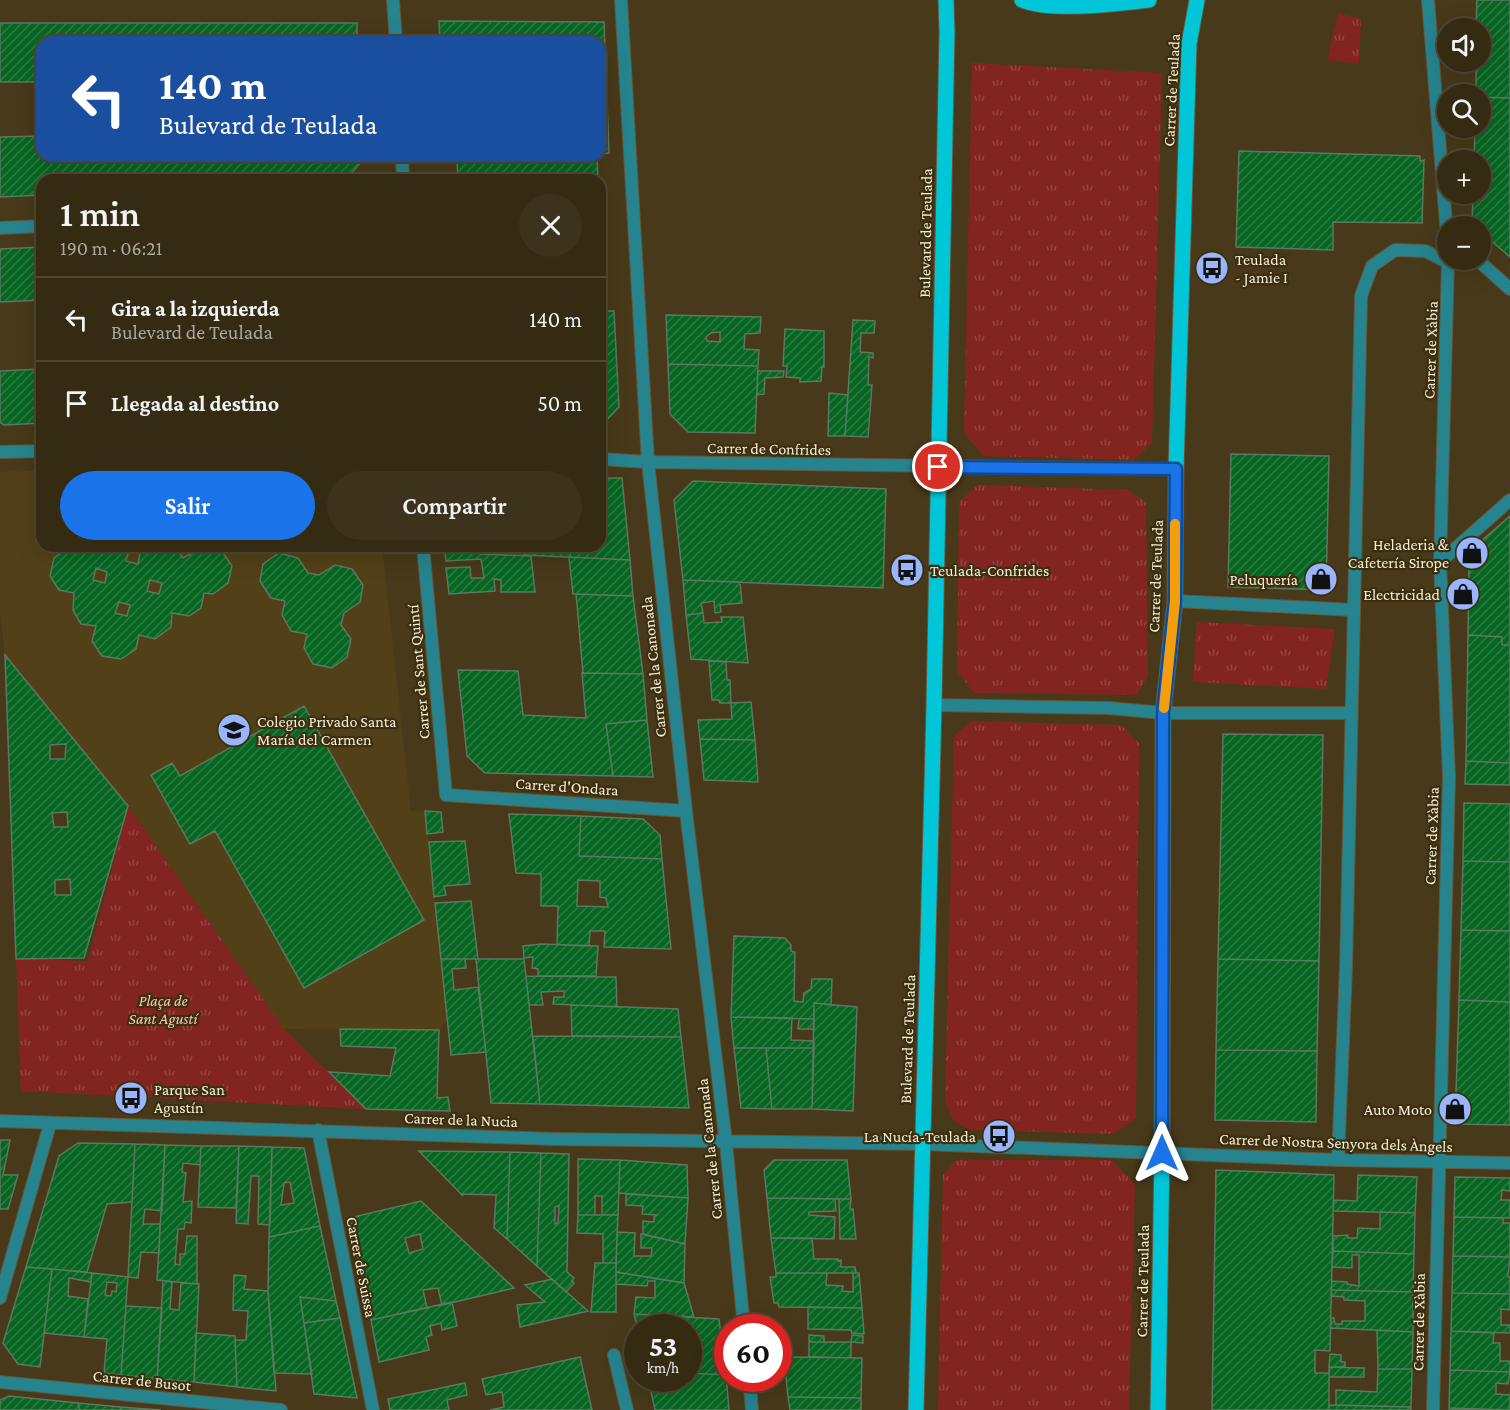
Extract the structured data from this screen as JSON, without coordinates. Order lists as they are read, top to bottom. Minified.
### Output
{"streets":{"main road":["Carrer de Teulada","Bulevard de Teulada"],"street":["Carrer de Xàbia","Carrer de Confrides","Carrer de la Canonada","Carrer de Sant Quintí","Carrer d'Ondara","Carrer de la Nucia","Carrer de Nostra Senyora dels Àngels","Carrer de Suïssa","Carrer de Busot"]},"crossings":[["Carrer de Teulada","Carrer de Nostra Senyora dels Àngels"],["Bulevard de Teulada","Carrer de Confrides"],["Bulevard de Teulada","Carrer de la Nucia"],["Carrer de Xàbia","Carrer de Nostra Senyora dels Àngels"],["Carrer de Confrides","Carrer de la Canonada"],["Carrer de la Canonada","Carrer d'Ondara"],["Carrer de la Canonada","Carrer de la Nucia"],["Carrer de Sant Quintí","Carrer d'Ondara"],["Carrer de la Nucia","Carrer de Suïssa"]],"parks":["Plaça de Sant Agustí"],"places":{"bus stop":["Teulada - Jamie I","Teulada-Confrides","Parque San Agustín","La Nucía-Teulada"],"shop":["Heladeria & Cafetería Sirope","Peluquería","Electricidad","Auto Moto"],"school or university":["Colegio Privado Santa María del Carmen"]},"page":{"map_buttons":["+","−"],"turn":["140 m","Bulevard de Teulada"],"heading":["1 min","190 m · 06:21"],"list":[{"name":"Gira a la izquierda","note":"Bulevard de Teulada","value":"140 m"},{"name":"Llegada al destino","value":"50 m"}],"buttons":["Salir","Compartir"],"speed":"53 km/h","limit":"60"}}
